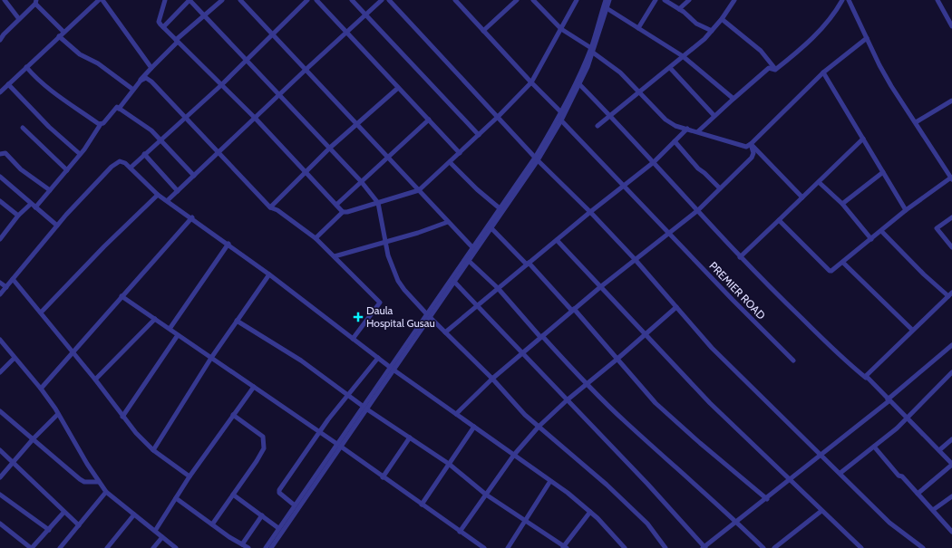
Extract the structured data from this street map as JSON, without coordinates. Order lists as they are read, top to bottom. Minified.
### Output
{"streets":{"street":["PREMIER ROAD"]},"places":{"health":["Daula Hospital Gusau"]}}
